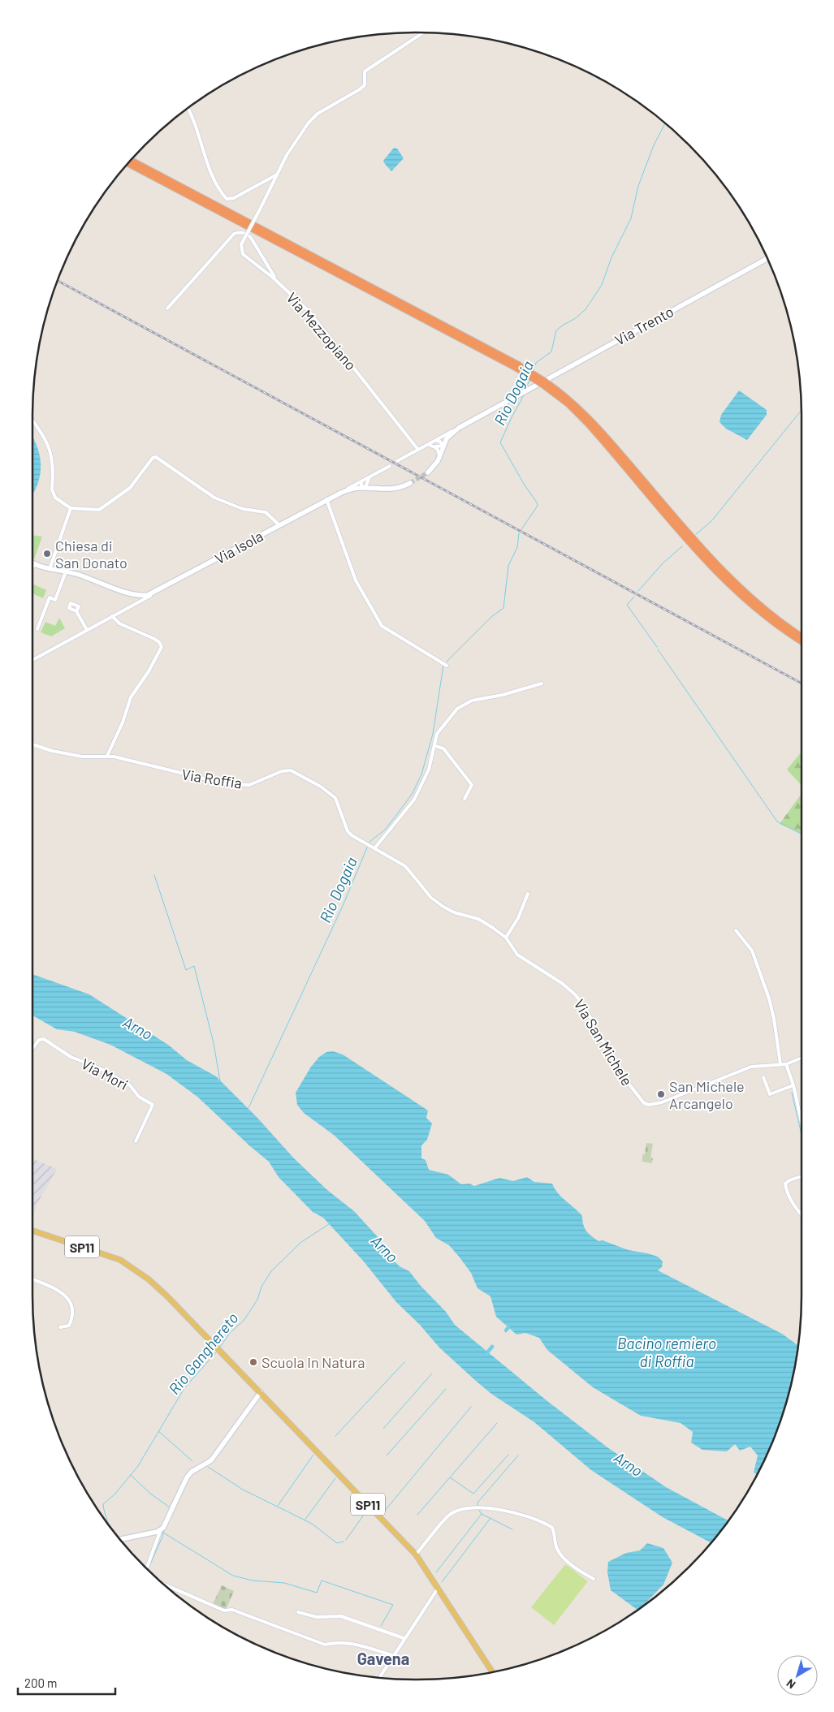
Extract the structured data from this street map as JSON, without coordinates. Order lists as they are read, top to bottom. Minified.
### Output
{"streets":{"main road":["SP11"],"street":["Via Trento","Via Mezzopiano","Via Isola","Via Roffia","Via San Michele","Via Mori"]},"crossings":[["Via Roffia","Via San Michele"]],"districts":["Gavena"],"water":["Rio Dogaia","Arno","Bacino remiero di Roffia","Rio Ganghereto"],"places":["Chiesa di San Donato","San Michele Arcangelo","Scuola In Natura"],"scale_bar":"200 m","north":"bottom left"}
